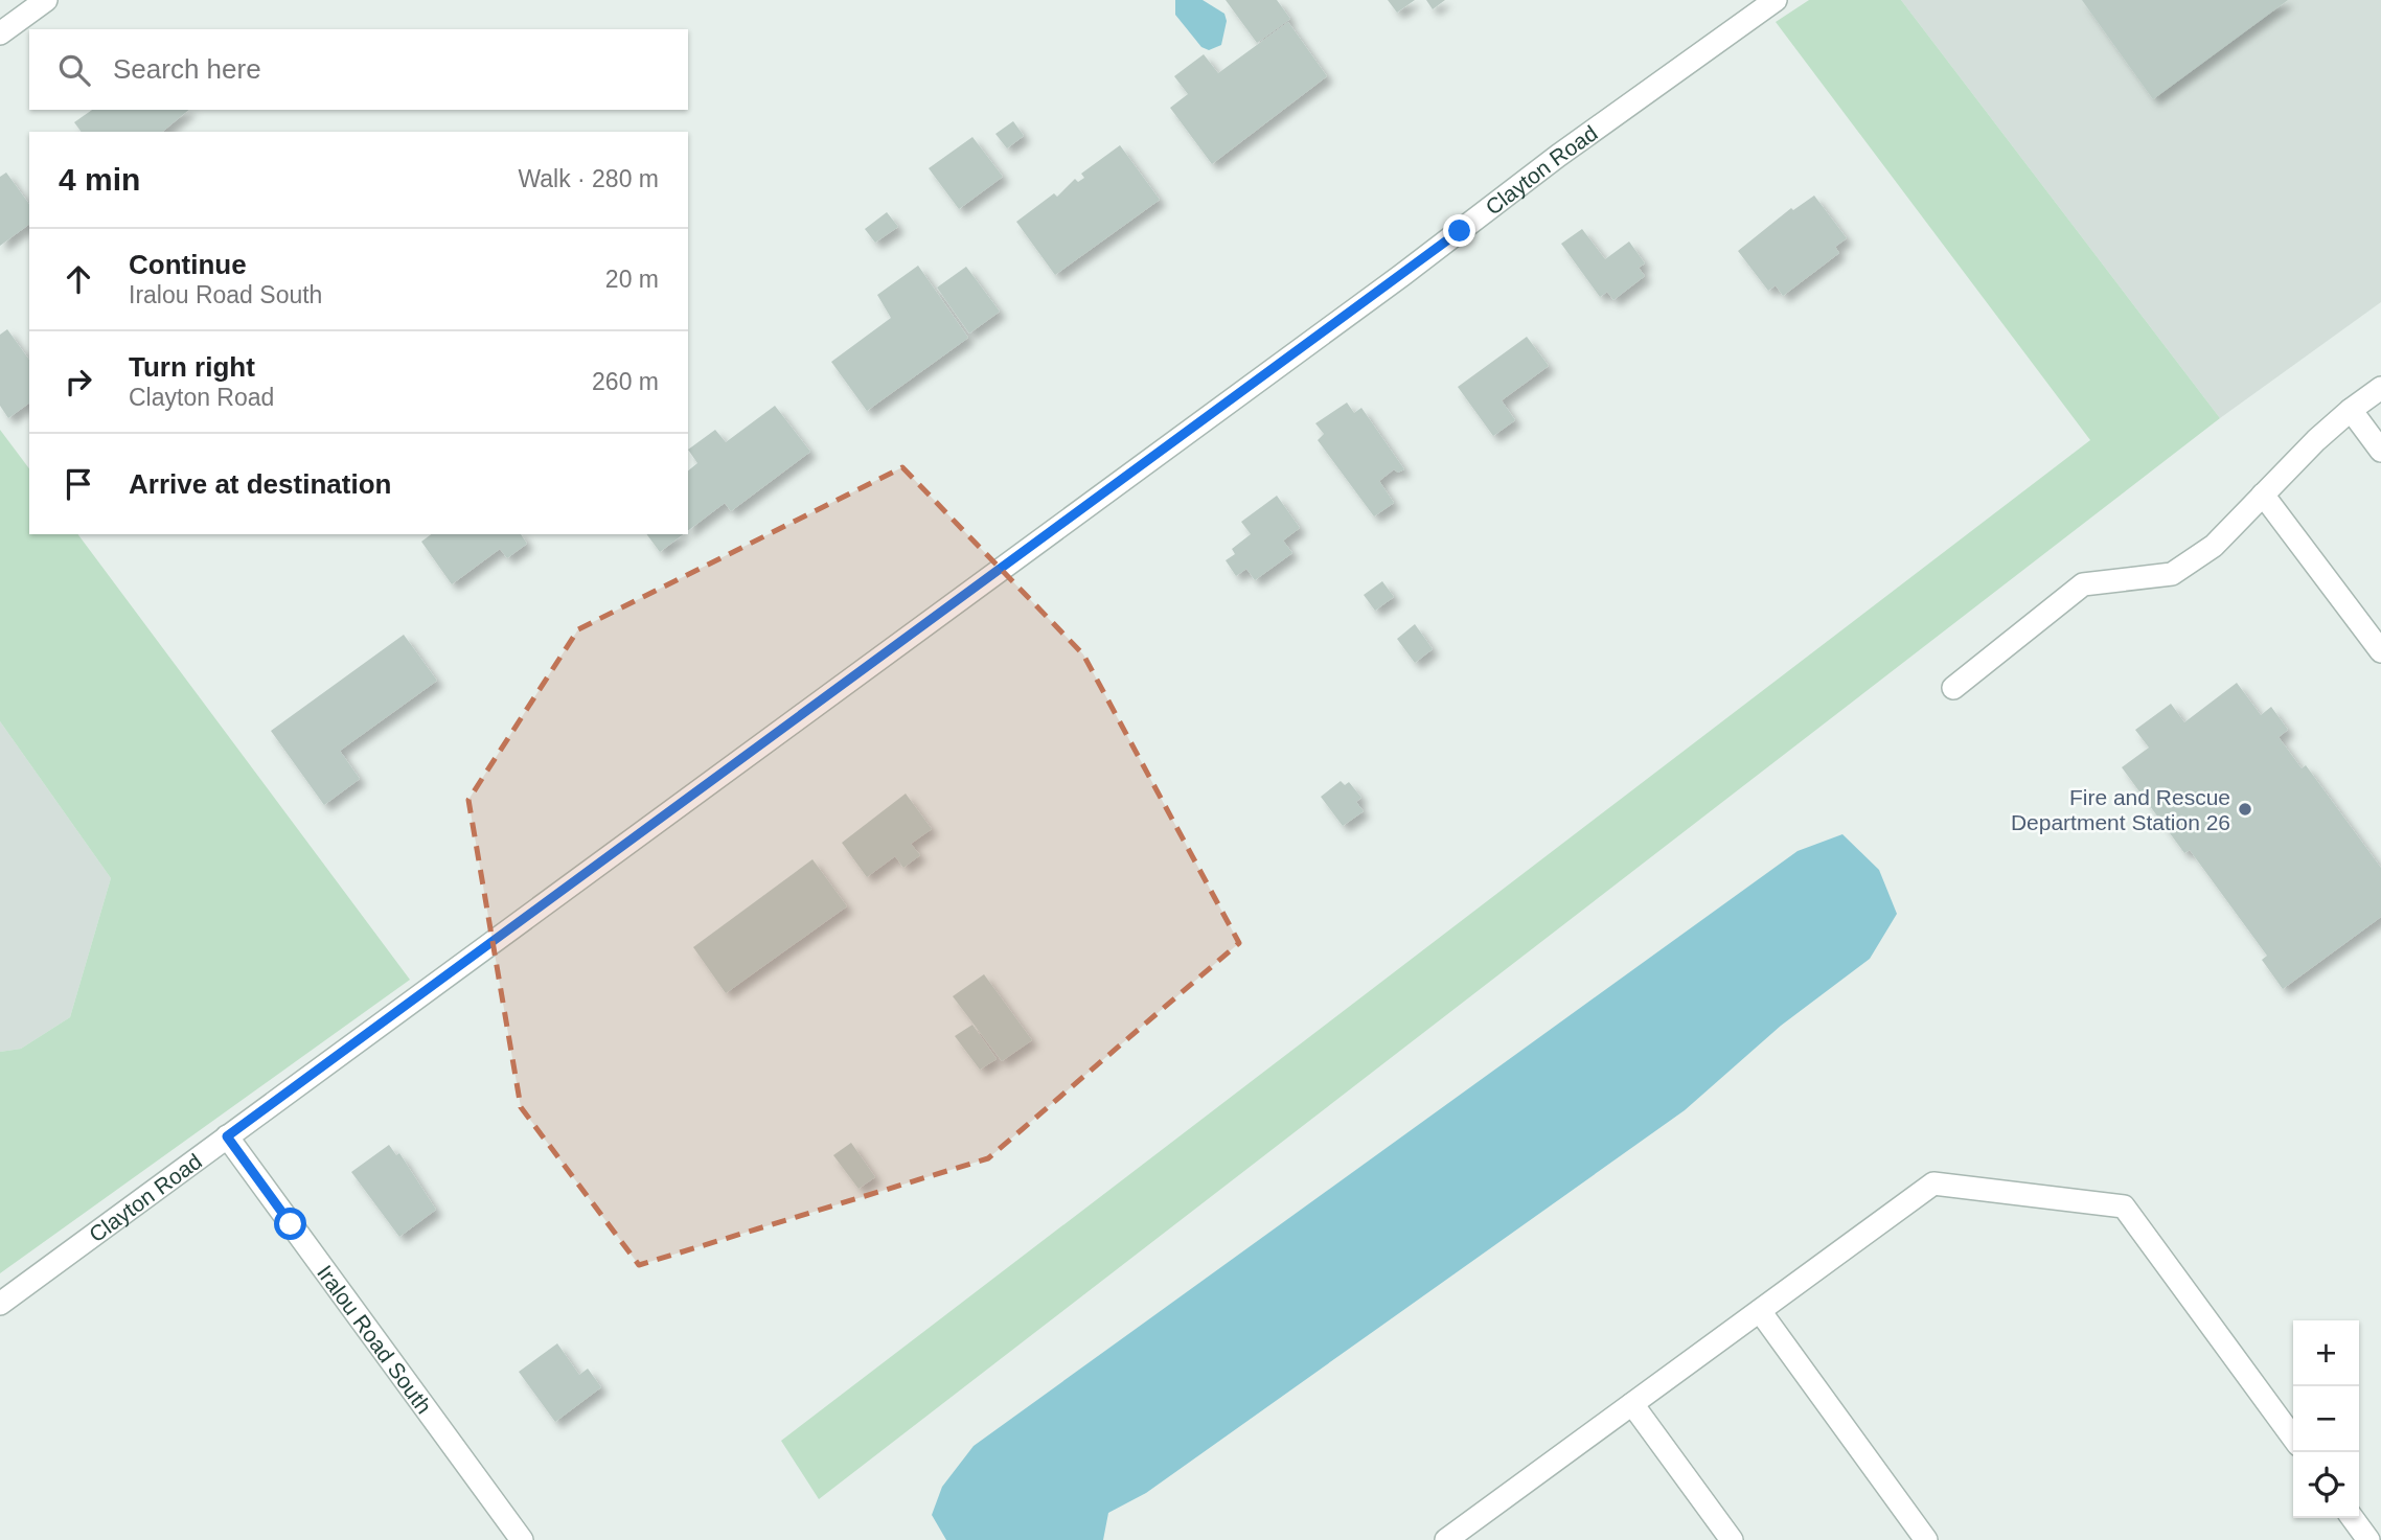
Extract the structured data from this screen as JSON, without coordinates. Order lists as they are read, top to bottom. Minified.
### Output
{"streets":{"street":["Clayton Road","Iralou Road South"]},"crossings":[["Clayton Road","Iralou Road South"]],"places":["Fire and Rescue Department Station 26"],"page":{"search":"Search here","heading":["4 min","Walk · 280 m"],"list":[["Continue","Iralou Road South","20 m"],["Turn right","Clayton Road","260 m"],"Arrive at destination"],"map_buttons":["+","−"]}}
